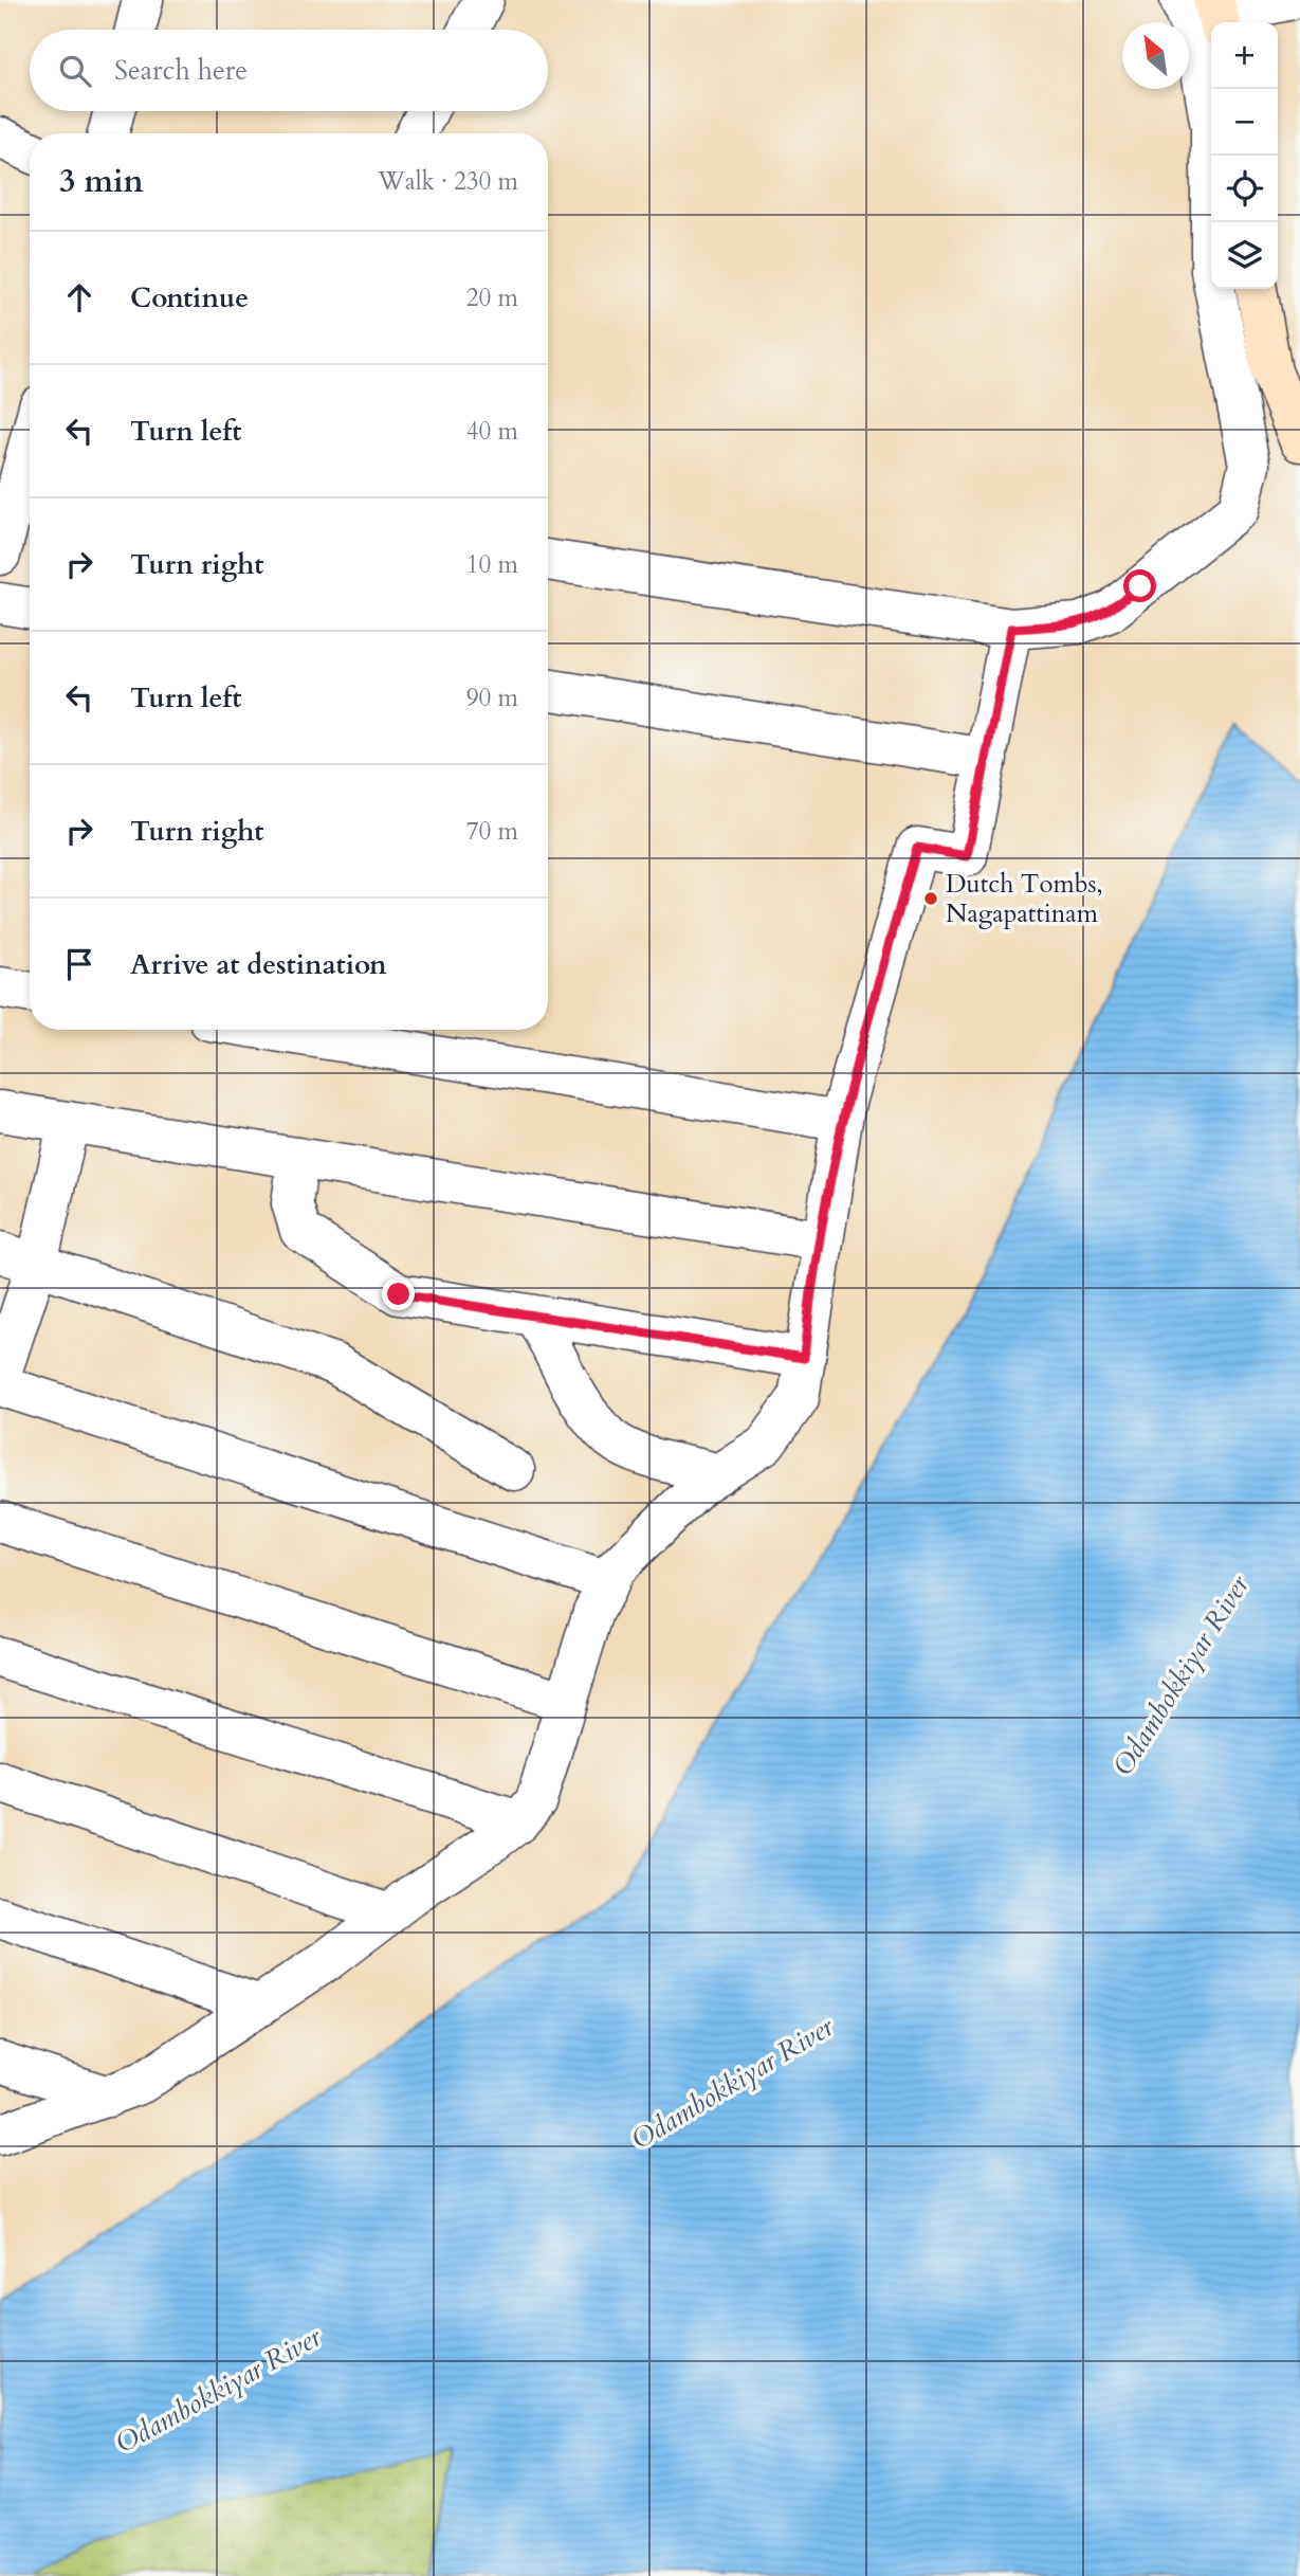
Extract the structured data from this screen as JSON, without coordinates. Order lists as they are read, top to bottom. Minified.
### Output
{"water":["Odambokkiyar River"],"places":["Dutch Tombs, Nagapattinam"],"north":"top left","page":{"map_buttons":["+","−"],"search":"Search here","heading":["3 min","Walk · 230 m"],"list":[["Continue","20 m"],["Turn left","40 m"],["Turn right","10 m"],["Turn left","90 m"],["Turn right","70 m"],"Arrive at destination"]}}
